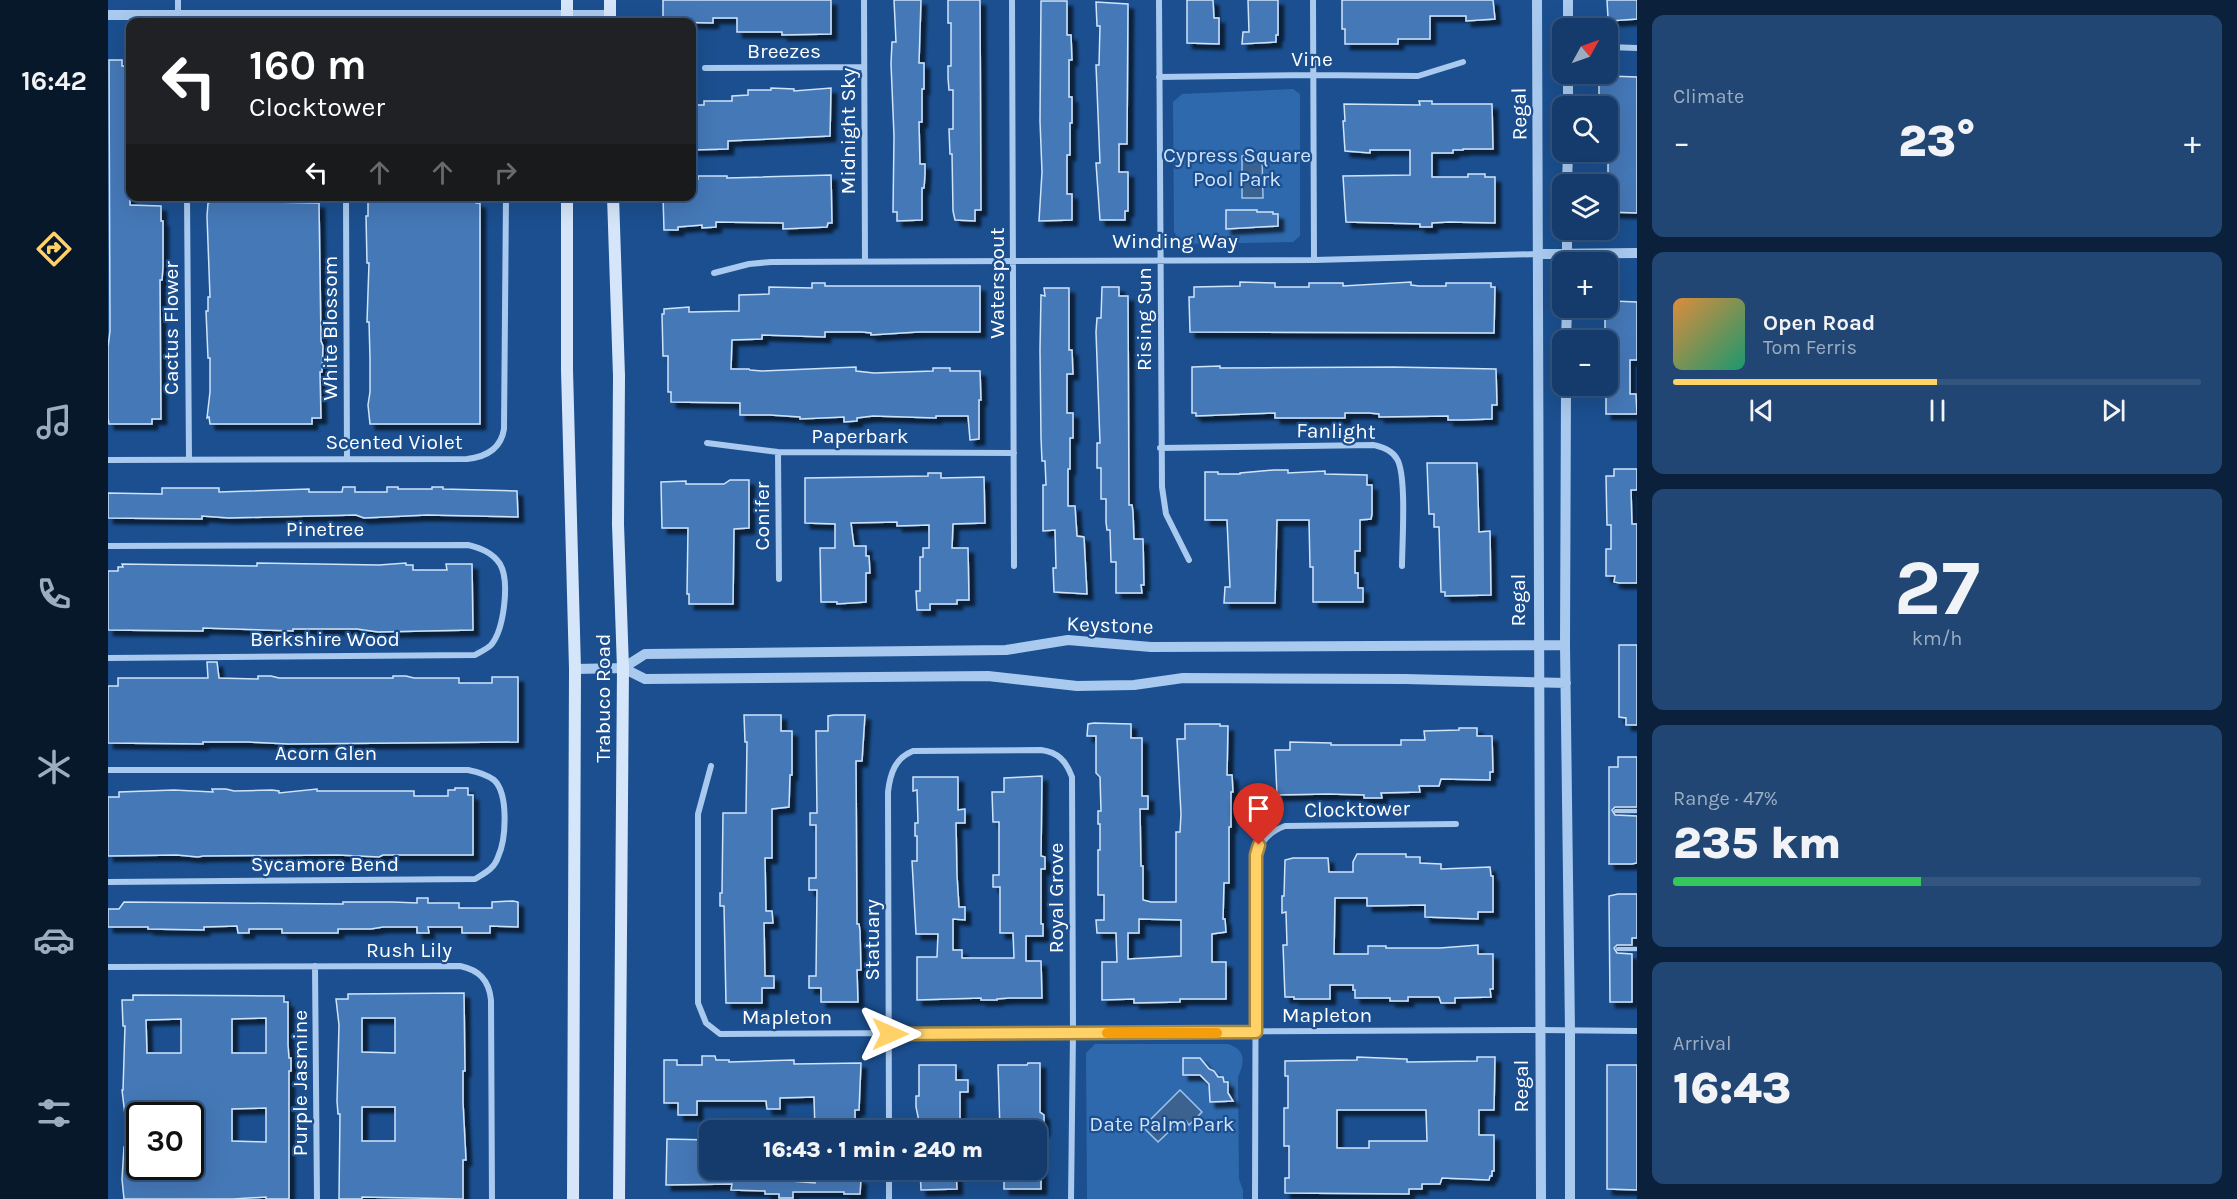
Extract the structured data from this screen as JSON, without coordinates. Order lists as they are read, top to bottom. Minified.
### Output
{"streets":{"main road":["Trabuco Road"],"street":["Breezes","Vine","Regal","Midnight Sky","Winding Way","Waterspout","Rising Sun","Cactus Flower","White Blossom","Fanlight","Paperbark","Scented Violet","Conifer","Pinetree","Keystone","Berkshire Wood","Acorn Glen","Clocktower","Sycamore Bend","Royal Grove","Statuary","Rush Lily","Mapleton","Purple Jasmine"]},"crossings":[["Breezes","Midnight Sky"],["Vine","Rising Sun"],["Regal","Winding Way"],["Regal","Keystone"],["Regal","Mapleton"],["Midnight Sky","Winding Way"],["Winding Way","Waterspout"],["Winding Way","Rising Sun"],["Waterspout","Paperbark"],["Rising Sun","Fanlight"],["Cactus Flower","Scented Violet"],["White Blossom","Scented Violet"],["Paperbark","Conifer"],["Pinetree","Berkshire Wood"],["Keystone","Trabuco Road"],["Acorn Glen","Sycamore Bend"],["Clocktower","Mapleton"],["Royal Grove","Statuary"],["Royal Grove","Mapleton"],["Statuary","Mapleton"],["Rush Lily","Purple Jasmine"]],"parks":["Cypress Square Pool Park","Date Palm Park"],"north":"top right","page":{"tabs":"16:42","tile":["Climate",["27","km/h"],["Range · 47%","235 km"],["Arrival","16:43"]],"map_buttons":["+","−"],"turn":["160 m","Clocktower"],"heat":["−","23°","+"],"song":["Open Road","Tom Ferris"],"limit":"30","trip":"16:43 · 1 min · 240 m"}}
